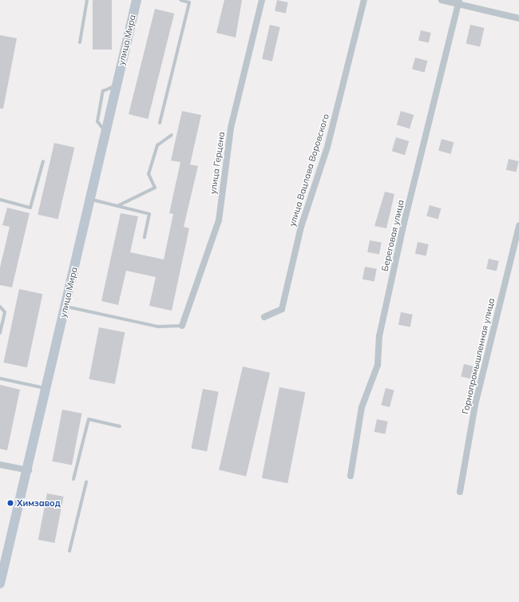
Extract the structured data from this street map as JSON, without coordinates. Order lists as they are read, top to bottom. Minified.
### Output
{"streets":{"main road":["улица Мира"],"street":["улица Герцена","улица Вацлава Воровского","Береговая улица","Горнопромышленная улица"]},"places":["Химзавод"]}
